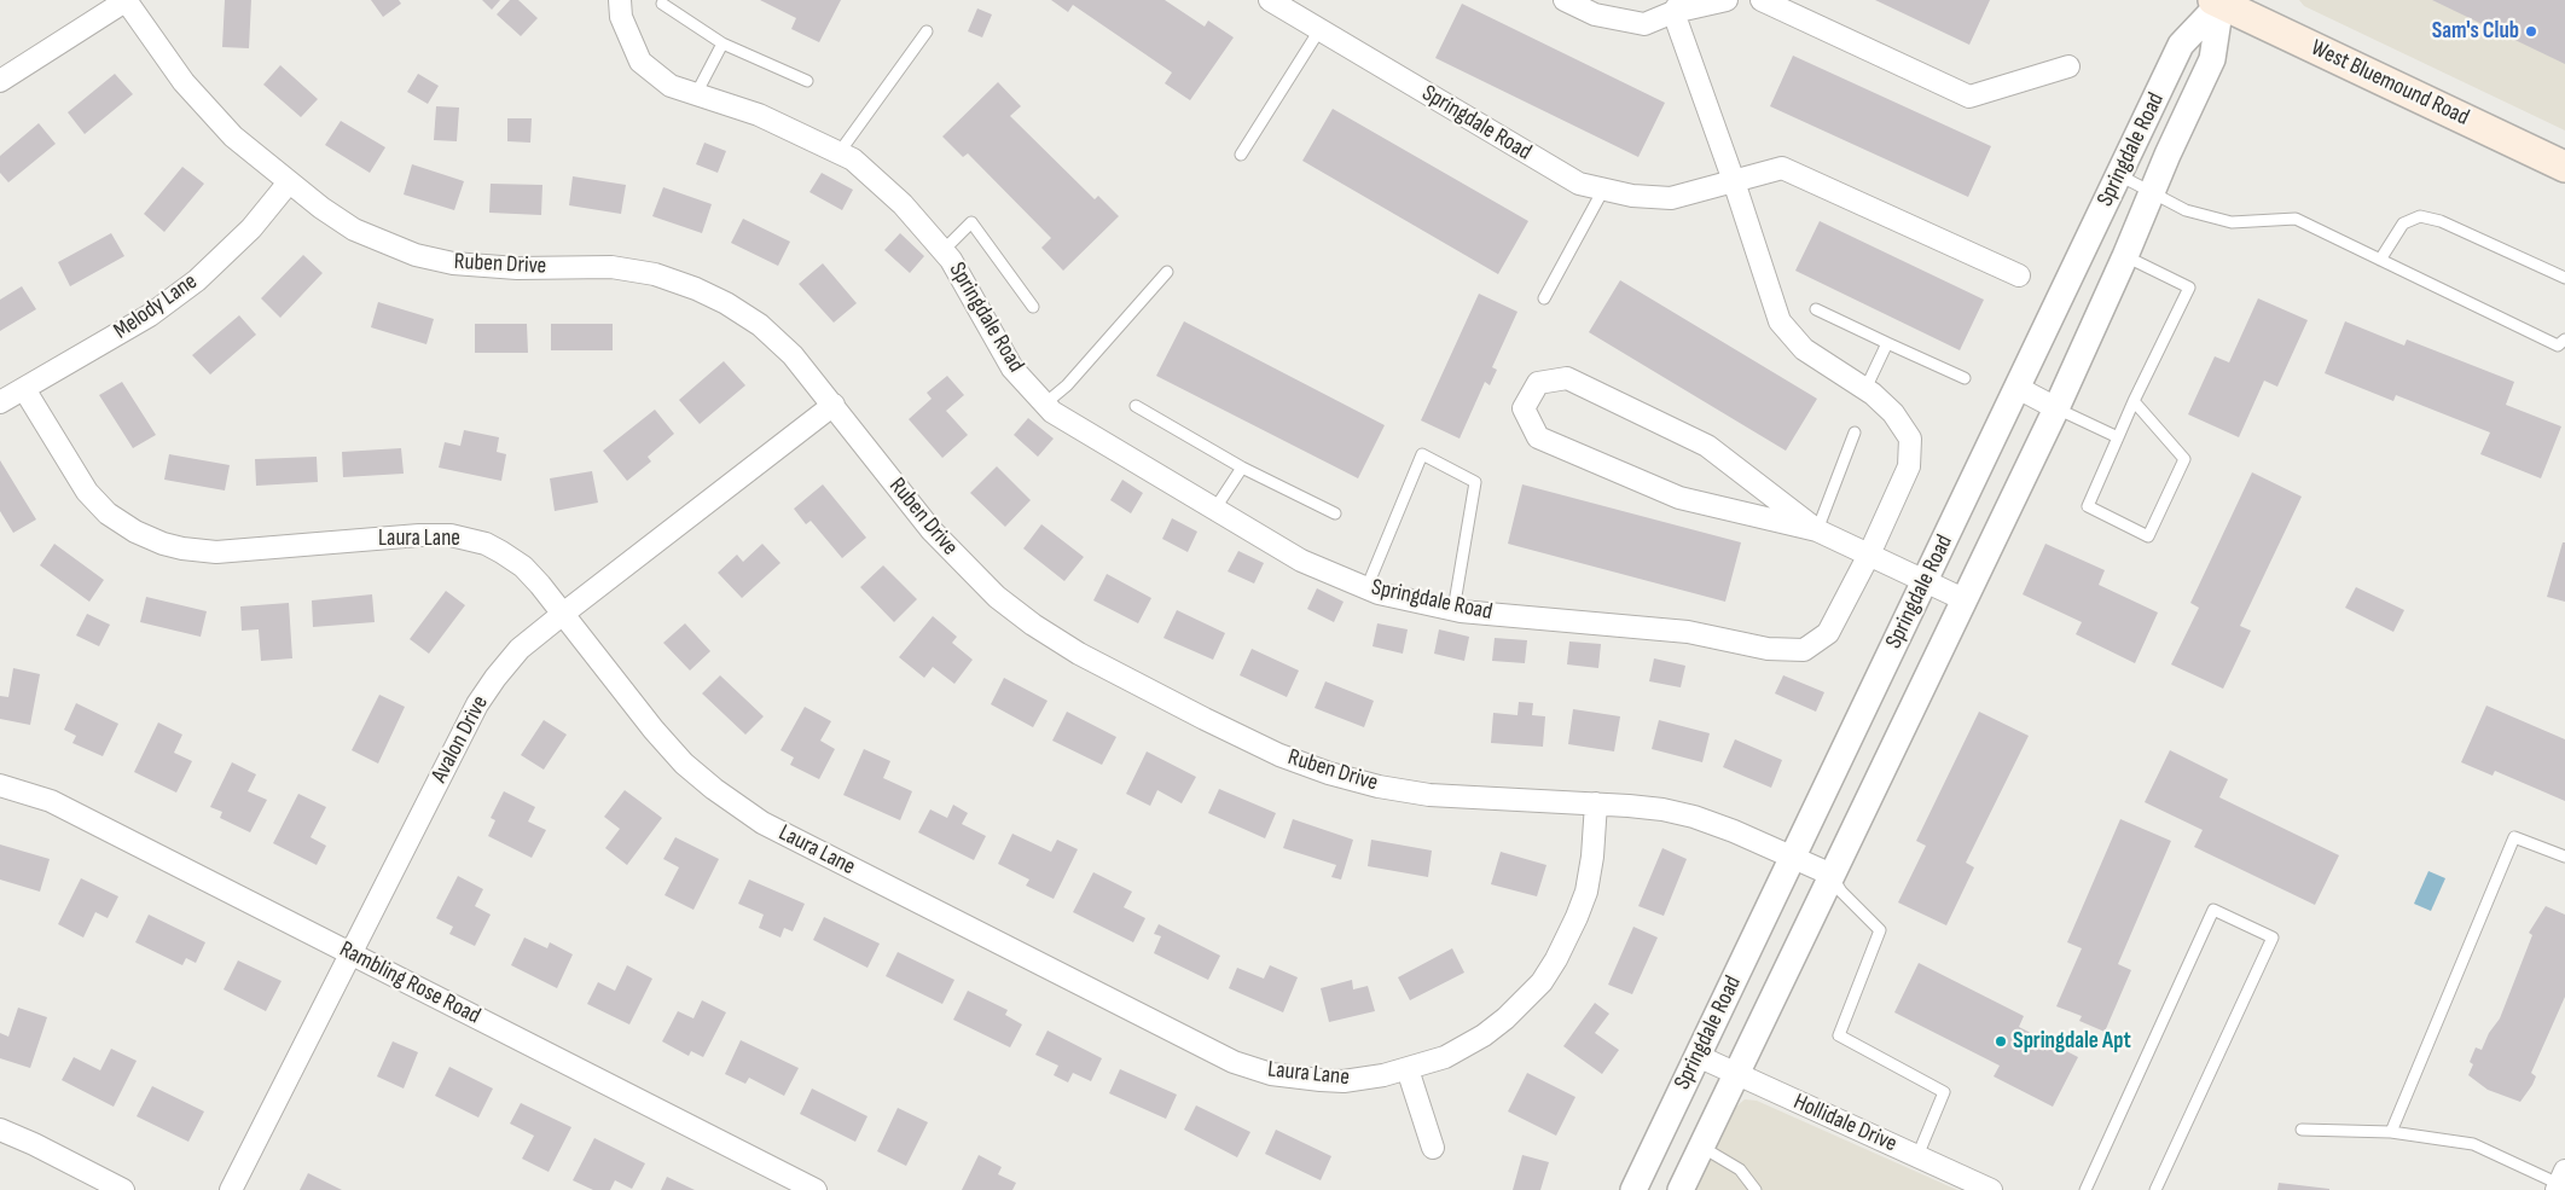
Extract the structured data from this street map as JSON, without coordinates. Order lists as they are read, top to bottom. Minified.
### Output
{"streets":{"main road":["West Bluemound Road"],"street":["Springdale Road","Ruben Drive","Melody Lane","Laura Lane","Avalon Drive","Rambling Rose Road","Hollidale Drive"]},"crossings":[["West Bluemound Road","Springdale Road"],["Springdale Road","Ruben Drive"],["Springdale Road","Hollidale Drive"],["Ruben Drive","Melody Lane"],["Ruben Drive","Laura Lane"],["Ruben Drive","Avalon Drive"],["Melody Lane","Laura Lane"],["Laura Lane","Avalon Drive"],["Avalon Drive","Rambling Rose Road"]],"places":["Sam's Club","Springdale Apt"]}
